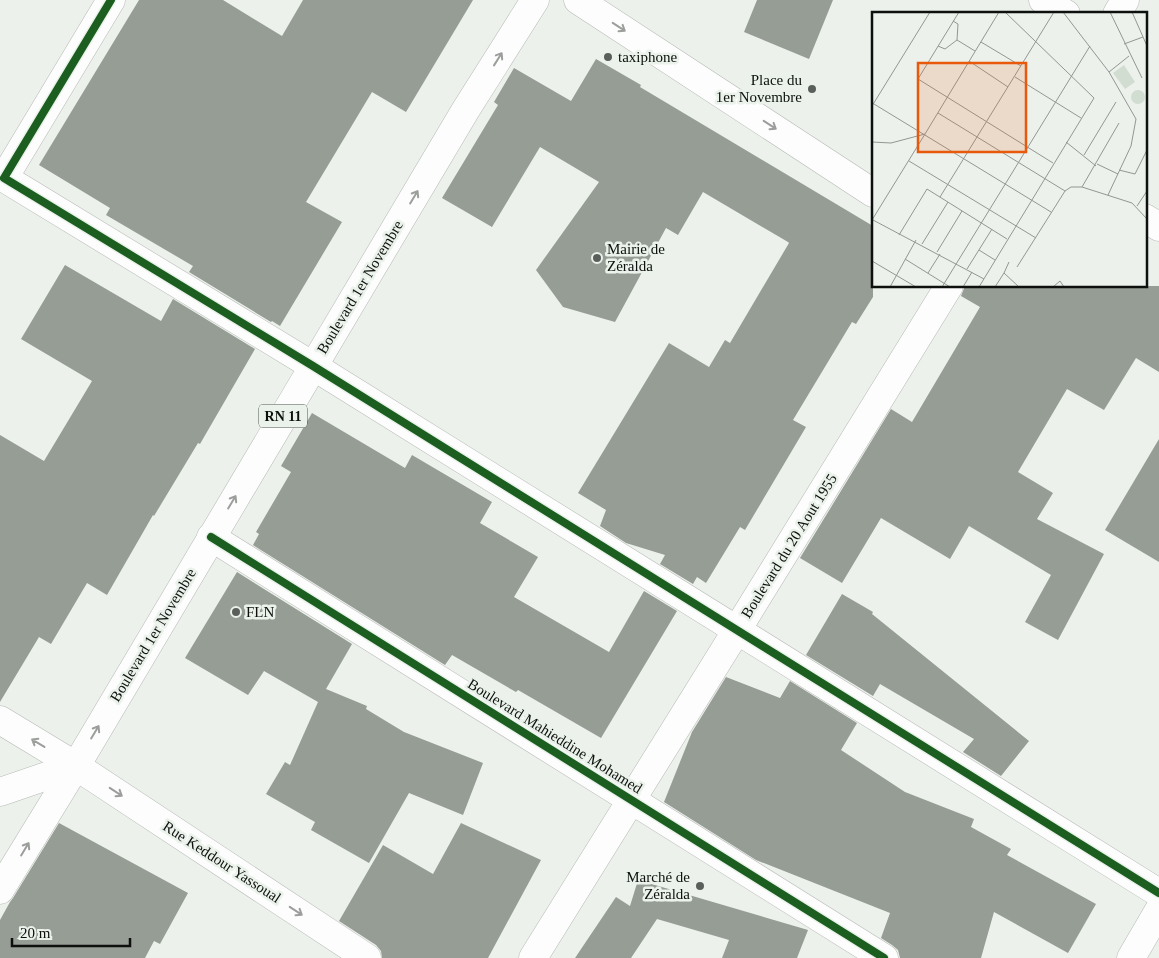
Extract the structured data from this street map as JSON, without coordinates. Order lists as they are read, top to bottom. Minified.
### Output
{"streets":{"street":["Boulevard 1er Novembre","RN 11","Boulevard du 20 Aout 1955","Boulevard Mahieddine Mohamed","Rue Keddour Yassoual"]},"crossings":[["Boulevard 1er Novembre","Boulevard Mahieddine Mohamed"],["Boulevard 1er Novembre","Rue Keddour Yassoual"],["Boulevard du 20 Aout 1955","Boulevard Mahieddine Mohamed"]],"one_way":["Boulevard 1er Novembre"],"places":["taxiphone","Place du 1er Novembre","Mairie de Zéralda","FLN","Marché de Zéralda"],"scale_bar":"20 m"}
